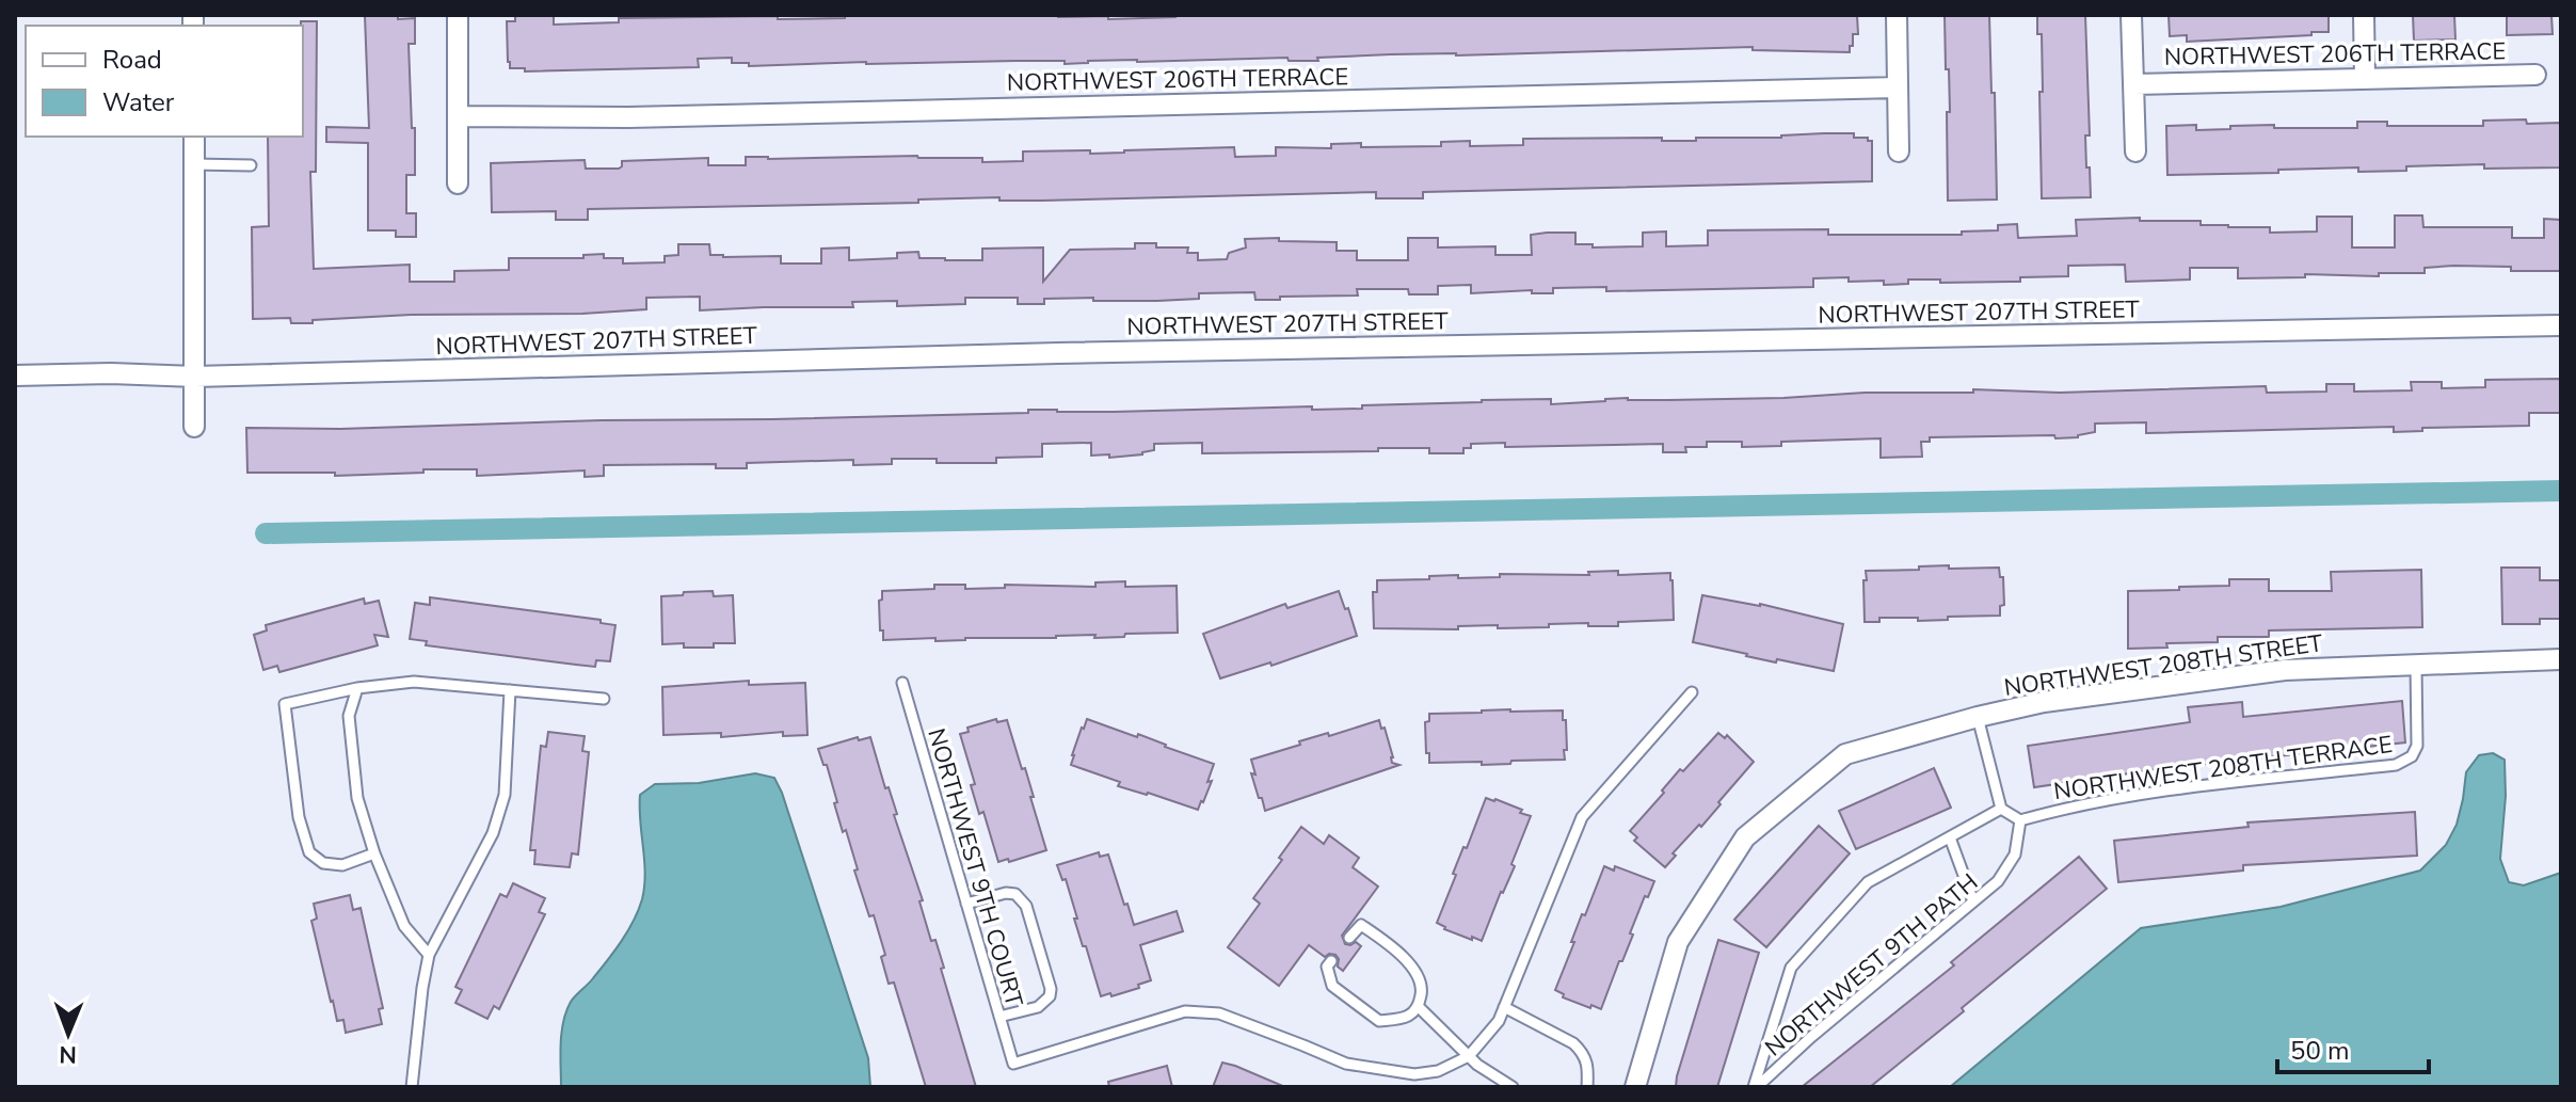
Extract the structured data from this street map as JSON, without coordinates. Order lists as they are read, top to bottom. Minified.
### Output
{"streets":{"street":["NORTHWEST 206TH TERRACE","NORTHWEST 207TH STREET","NORTHWEST 208TH STREET"],"lane":["NORTHWEST 208TH TERRACE","NORTHWEST 9TH COURT","NORTHWEST 9TH PATH"]},"crossings":[["NORTHWEST 208TH STREET","NORTHWEST 208TH TERRACE"],["NORTHWEST 208TH TERRACE","NORTHWEST 9TH PATH"]],"legend":["Road","Water"],"scale_bar":"50 m","north":"bottom"}
